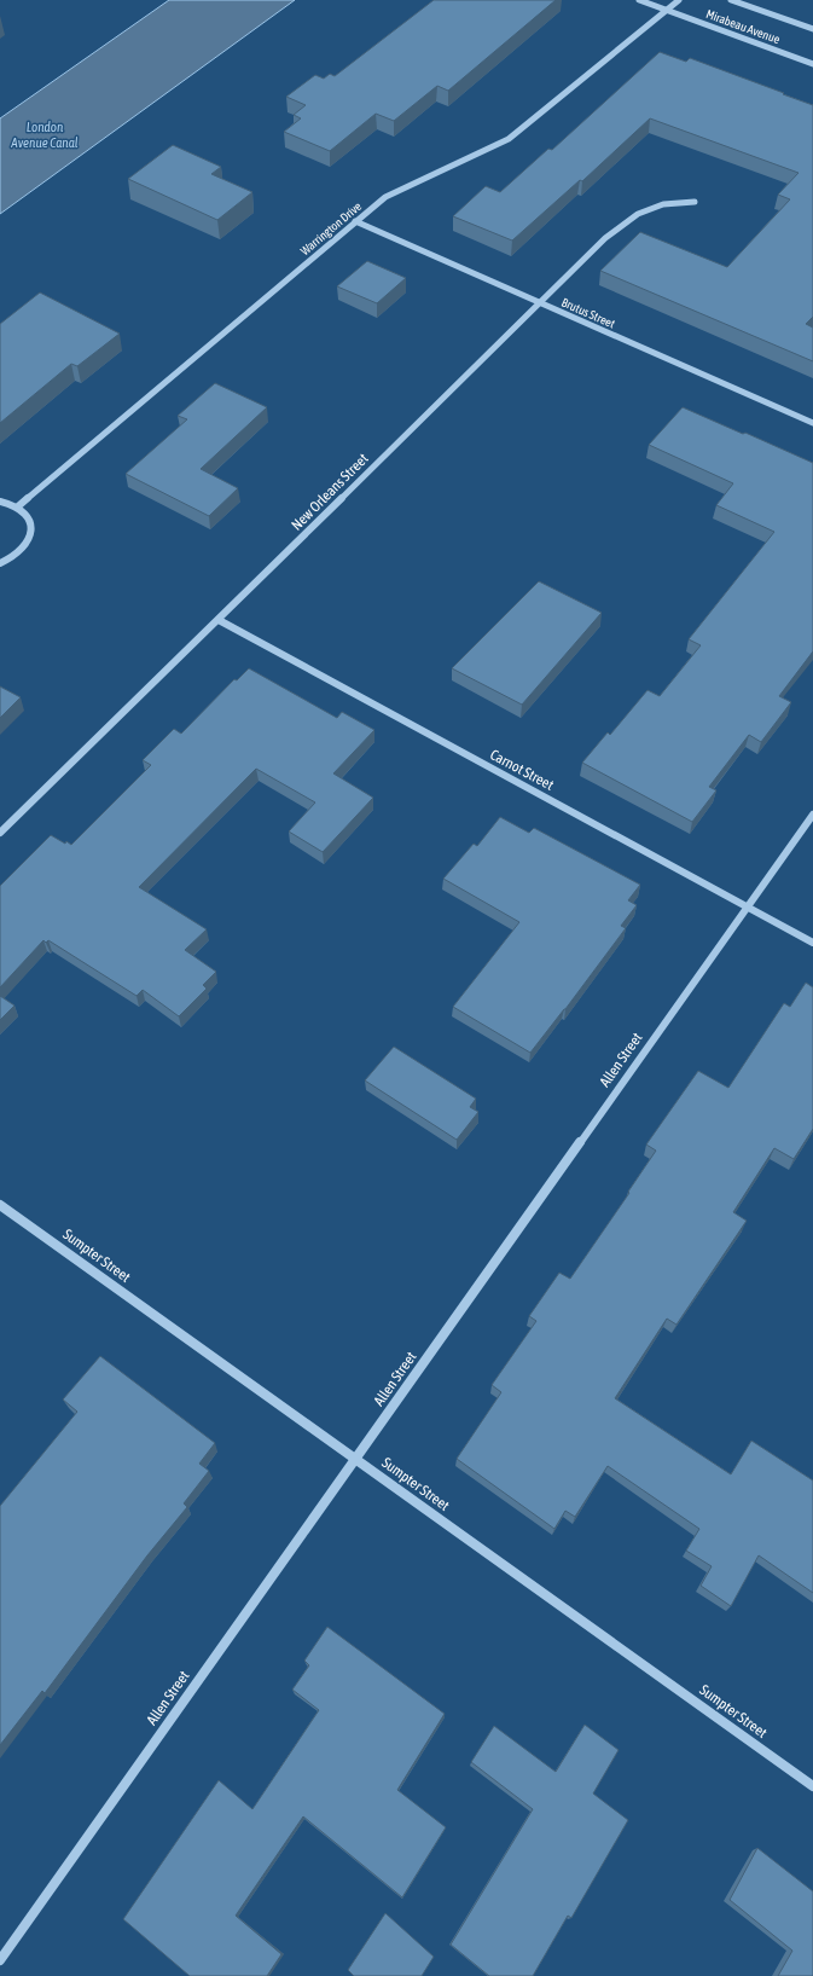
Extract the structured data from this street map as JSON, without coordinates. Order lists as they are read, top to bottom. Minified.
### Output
{"streets":{"street":["Mirabeau Avenue","Warrington Drive","Brutus Street","New Orleans Street","Carnot Street","Allen Street","Sumpter Street"]},"crossings":[["Mirabeau Avenue","Warrington Drive"],["Warrington Drive","Brutus Street"],["Brutus Street","New Orleans Street"],["New Orleans Street","Carnot Street"],["Carnot Street","Allen Street"],["Allen Street","Sumpter Street"]],"water":["London Avenue Canal"]}
